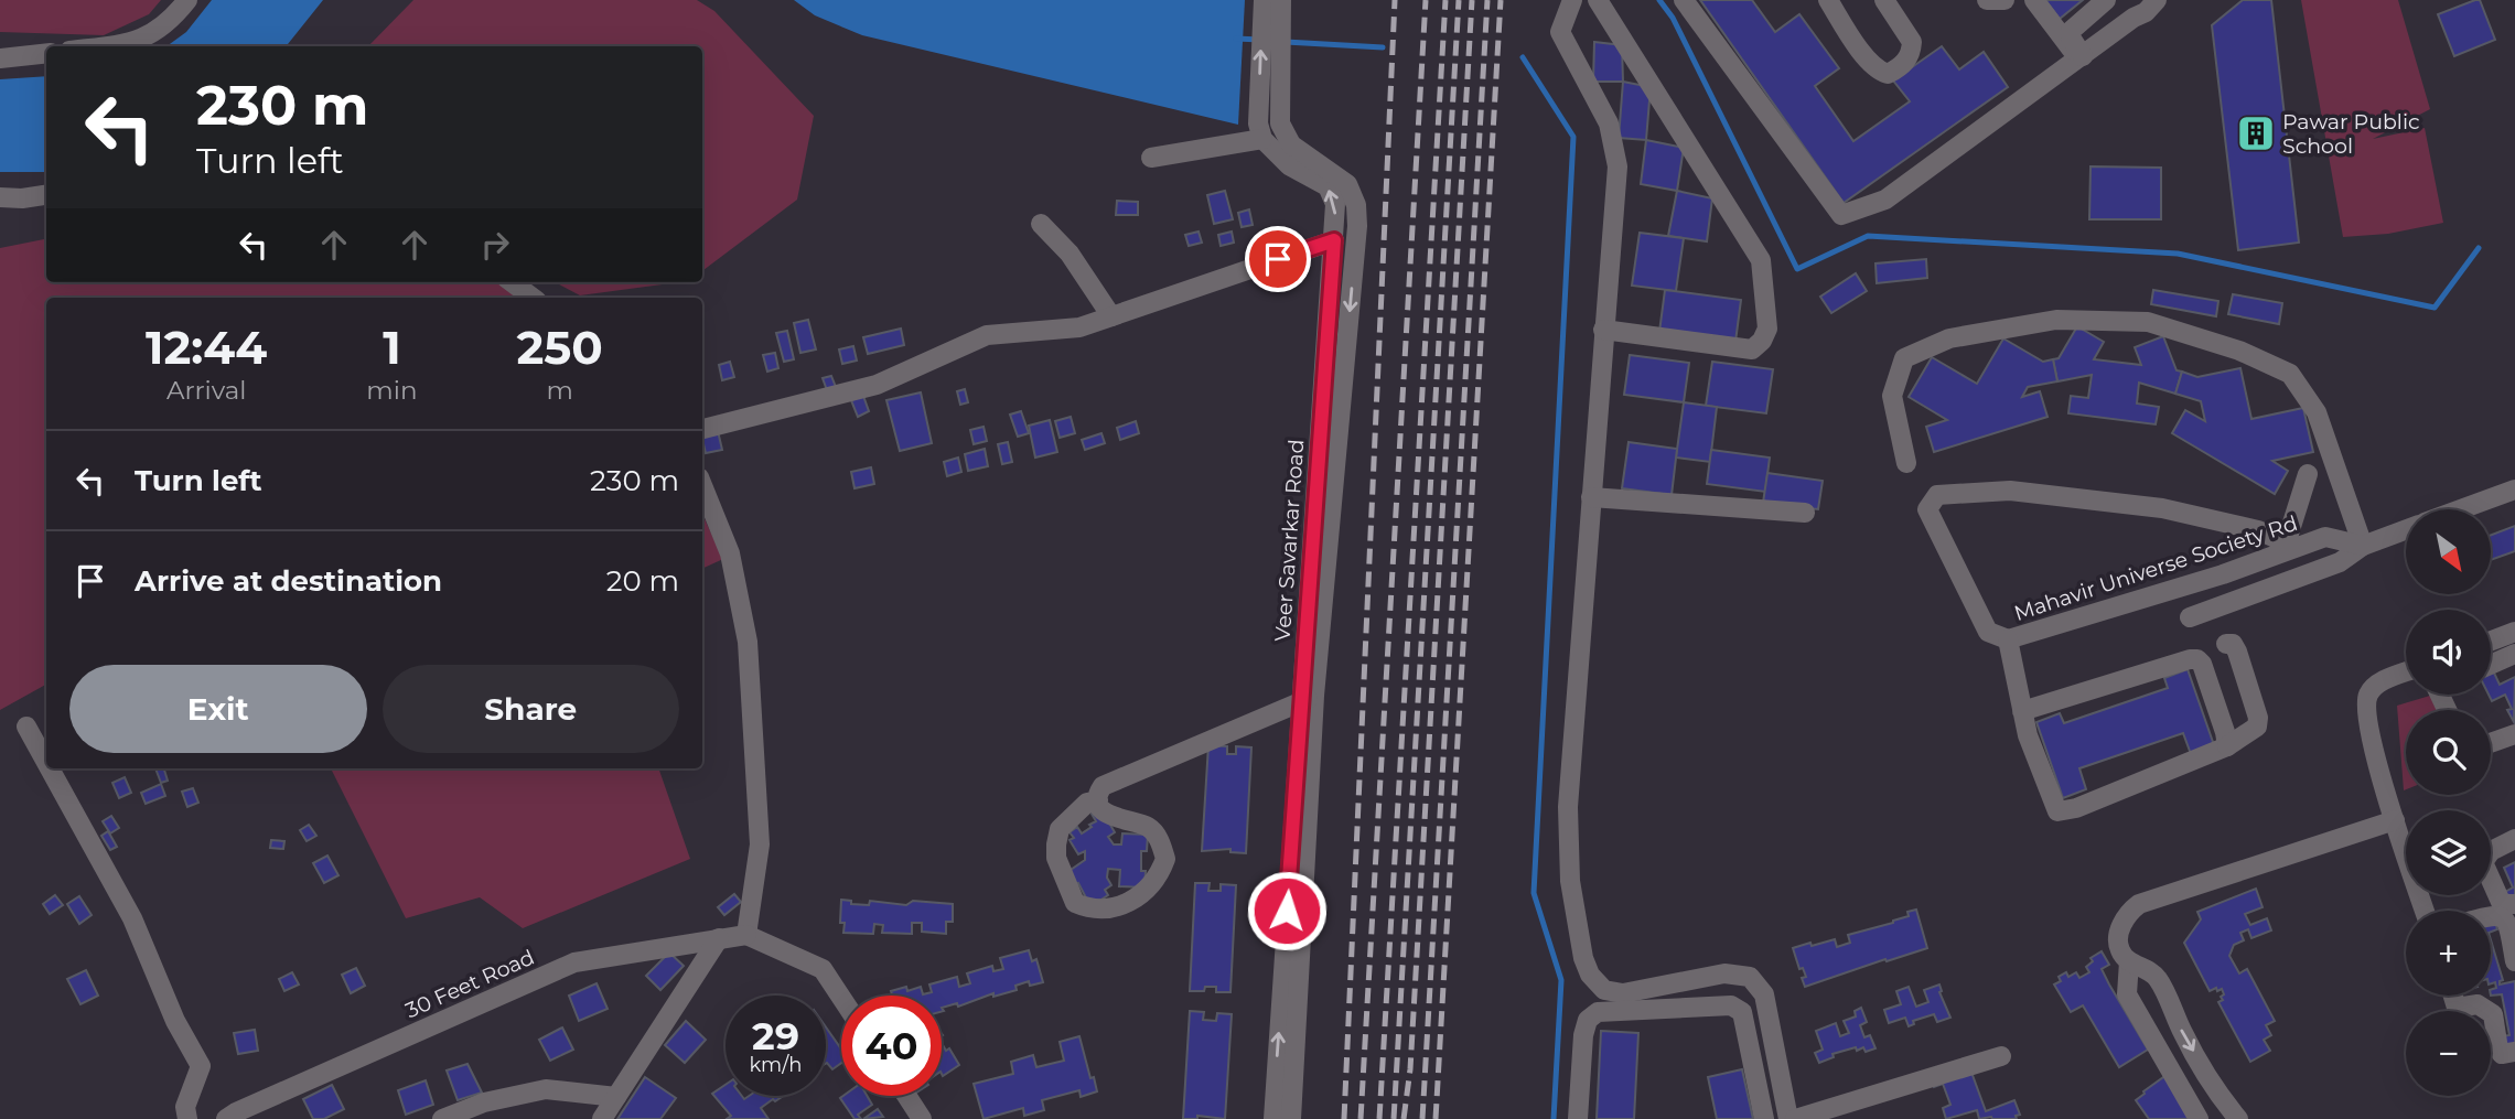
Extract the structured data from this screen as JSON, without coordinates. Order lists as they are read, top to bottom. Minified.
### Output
{"streets":{"street":["Veer Savarkar Road","Mahavir Universe Society Rd","30 Feet Road"]},"places":{"building":["Pawar Public School"]},"north":"bottom right","page":{"turn":["230 m","Turn left"],"eta":["12:44","Arrival","1","min","250","m"],"list":[{"name":"Turn left","value":"230 m"},{"name":"Arrive at destination","value":"20 m"}],"map_buttons":["+","−"],"buttons":["Exit","Share"],"speed":"29 km/h","limit":"40"}}
